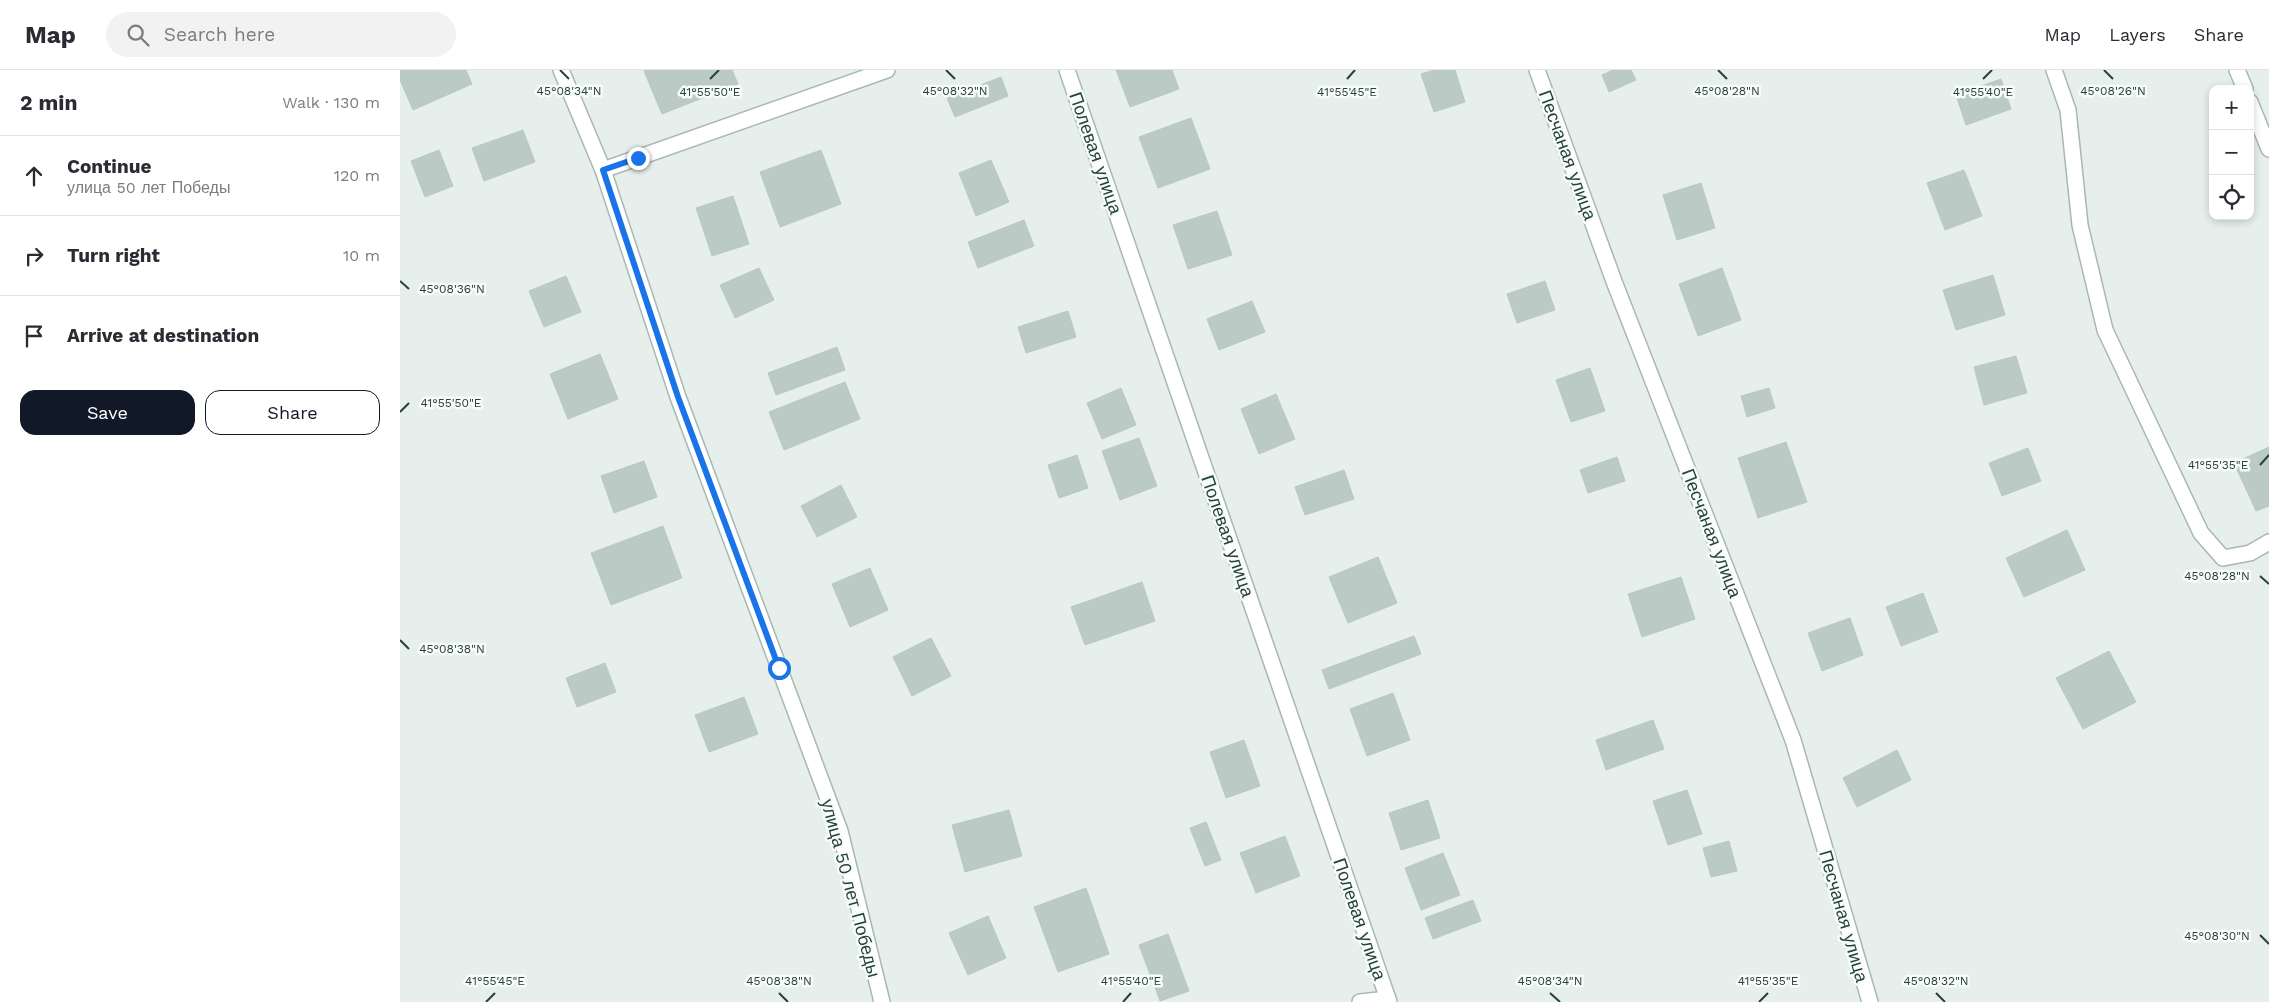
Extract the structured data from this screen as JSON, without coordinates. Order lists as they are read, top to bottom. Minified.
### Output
{"streets":{"street":["Полевая улица","Песчаная улица","улица 50 лет Победы"]},"page":{"header":"Map","search":"Search here","nav":["Map","Layers","Share"],"heading":["2 min","Walk · 130 m"],"map_buttons":["+","−"],"list":[["Continue","улица 50 лет Победы","120 m"],["Turn right","10 m"],"Arrive at destination"],"buttons":["Save","Share"]},"coordinates":["45°08'34\"N","45°08'32\"N","45°08'26\"N","45°08'28\"N","41°55'50\"E","41°55'45\"E","41°55'40\"E","45°08'36\"N","41°55'35\"E","45°08'38\"N","45°08'30\"N"]}
